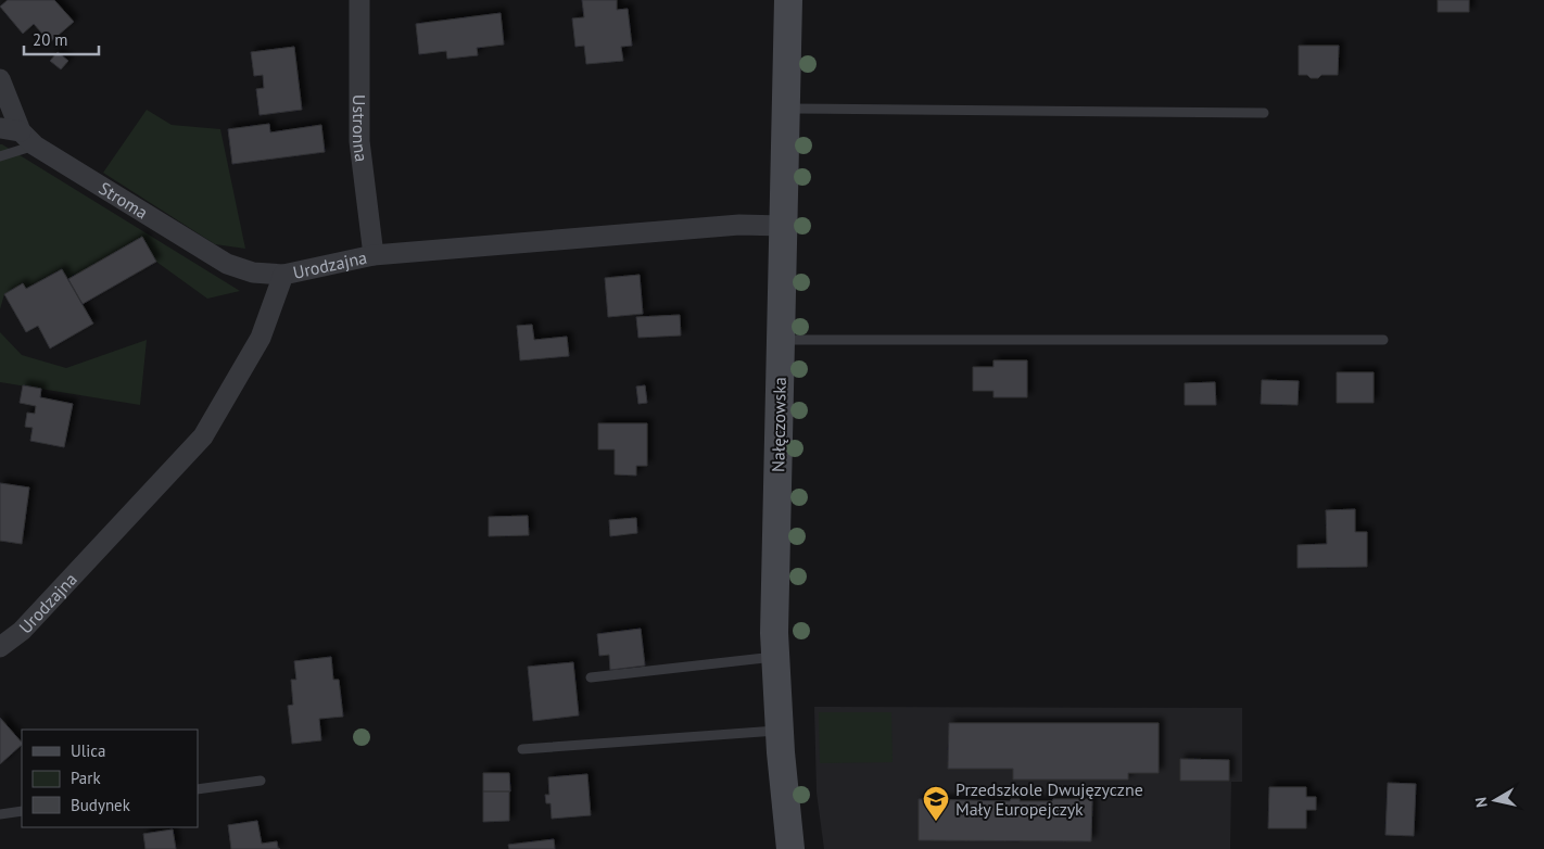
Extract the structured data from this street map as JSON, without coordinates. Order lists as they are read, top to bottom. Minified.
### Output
{"streets":{"main road":["Nałęczowska"],"street":["Ustronna","Stroma","Urodzajna"]},"crossings":[["Ustronna","Urodzajna"],["Stroma","Urodzajna"],["Urodzajna","Nałęczowska"]],"places":{"school or university":["Przedszkole Dwujęzyczne Mały Europejczyk"]},"legend":["Ulica","Park","Budynek"],"scale_bar":"20 m","north":"left"}
